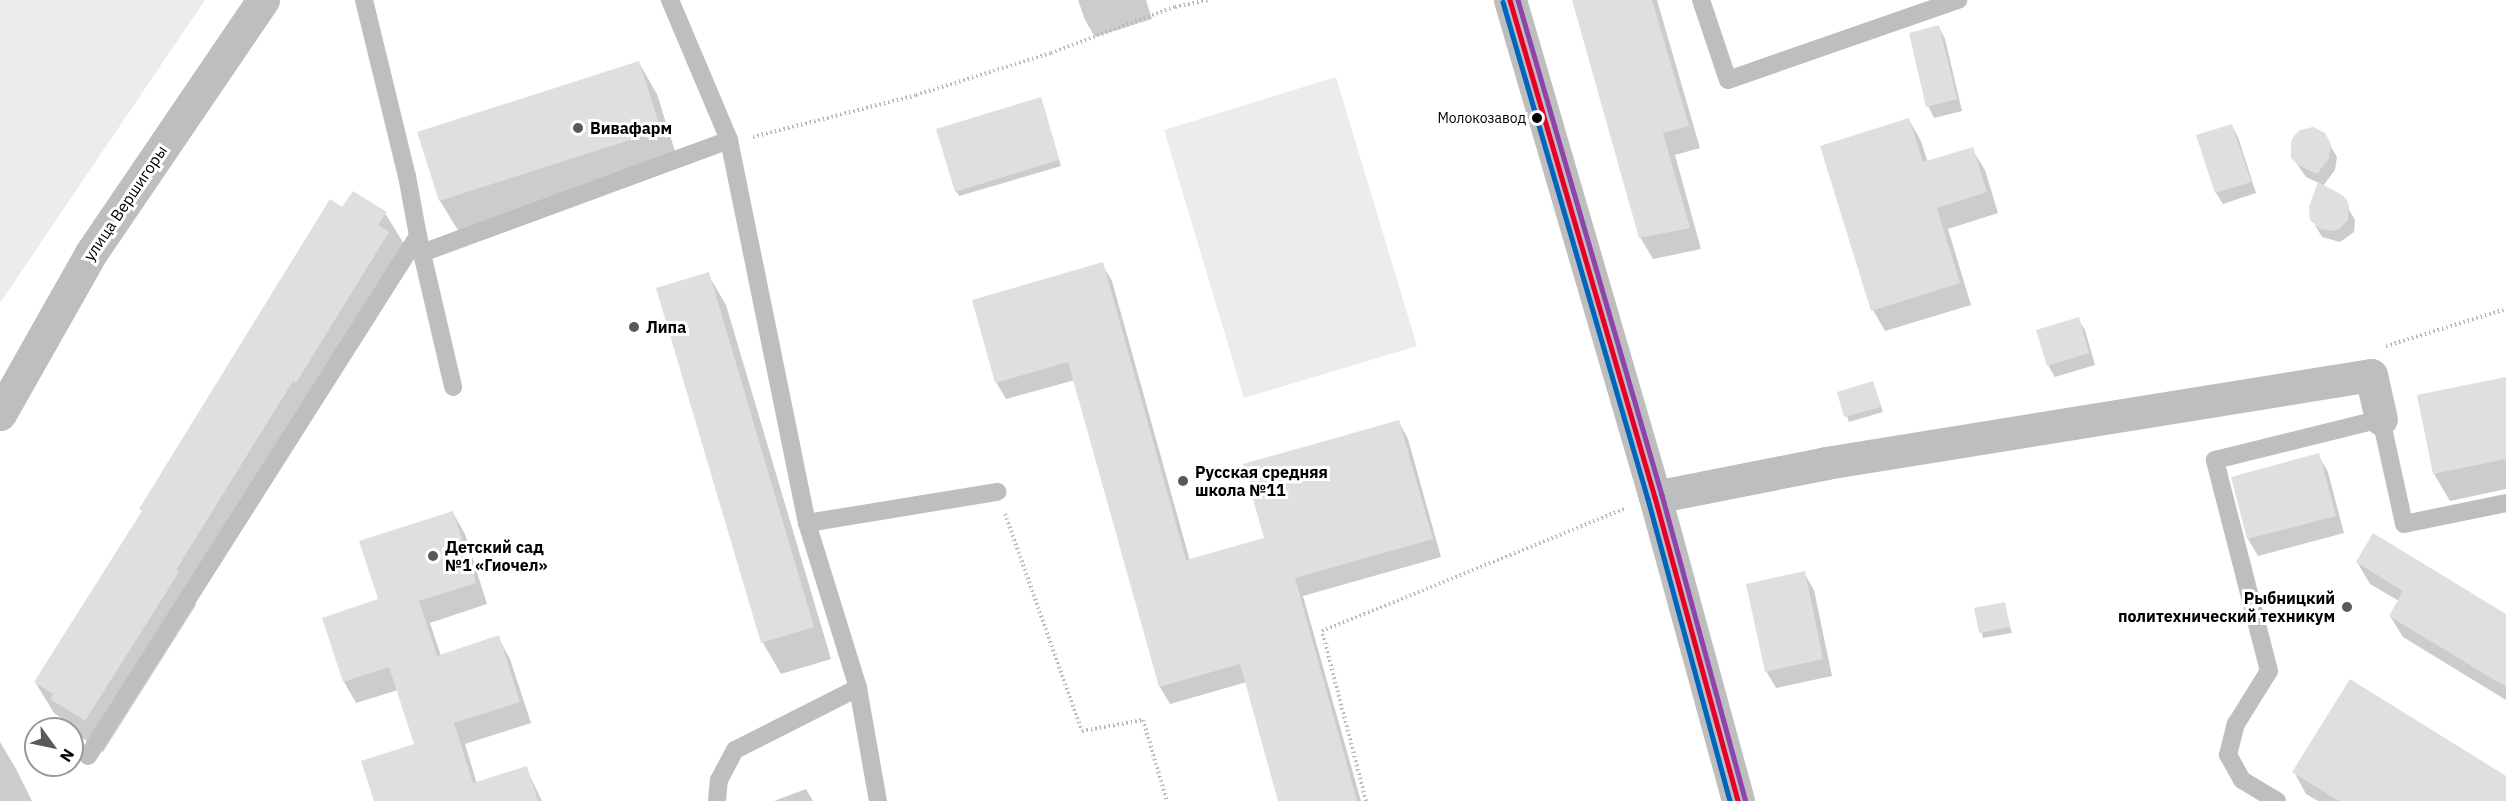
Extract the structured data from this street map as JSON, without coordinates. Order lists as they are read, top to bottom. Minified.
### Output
{"streets":{"street":["улица Вершигоры"]},"places":["Молокозавод","Вивафарм","Липа","Русская средняя школа №11","Детский сад №1 «Гиочел»","Рыбницкий политехнический техникум"],"north":"bottom right"}
